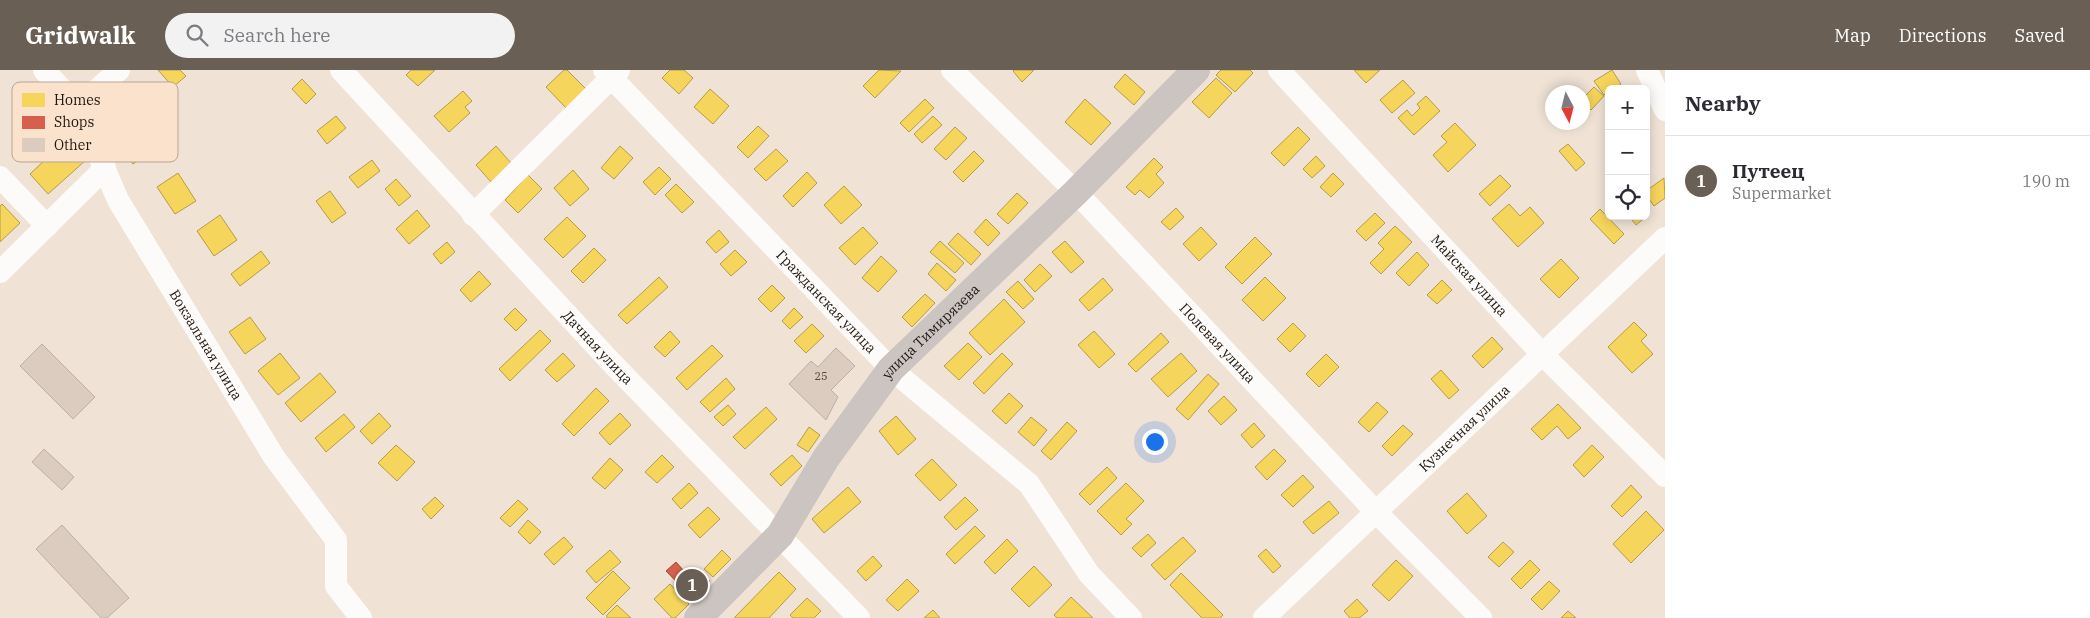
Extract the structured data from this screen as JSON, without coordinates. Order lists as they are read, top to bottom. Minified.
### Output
{"streets":{"main road":["улица Тимирязева"],"street":["Майская улица","Гражданская улица","Полевая улица","Вокзальная улица","Дачная улица","Кузнечная улица"]},"crossings":[["Майская улица","Кузнечная улица"],["Гражданская улица","улица Тимирязева"],["улица Тимирязева","Полевая улица"],["улица Тимирязева","Дачная улица"],["Полевая улица","Кузнечная улица"]],"house_numbers":["25"],"legend":["Homes","Shops","Other"],"north":"bottom","page":{"header":"Gridwalk","search":"Search here","nav":["Map","Directions","Saved"],"heading":"Nearby","map_buttons":["+","−"],"list":[{"mark":"1","name":"Путеец","note":"Supermarket","value":"190 m"}],"pins":"1"}}
